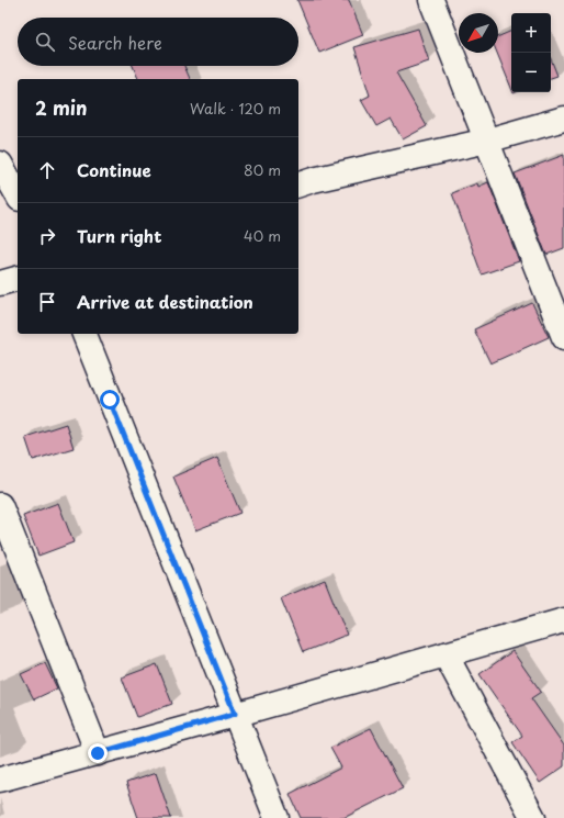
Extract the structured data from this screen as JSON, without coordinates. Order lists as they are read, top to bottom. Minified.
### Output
{"north":"bottom left","page":{"map_buttons":["+","−"],"search":"Search here","heading":["2 min","Walk · 120 m"],"list":[["Continue","80 m"],["Turn right","40 m"],"Arrive at destination"]}}
